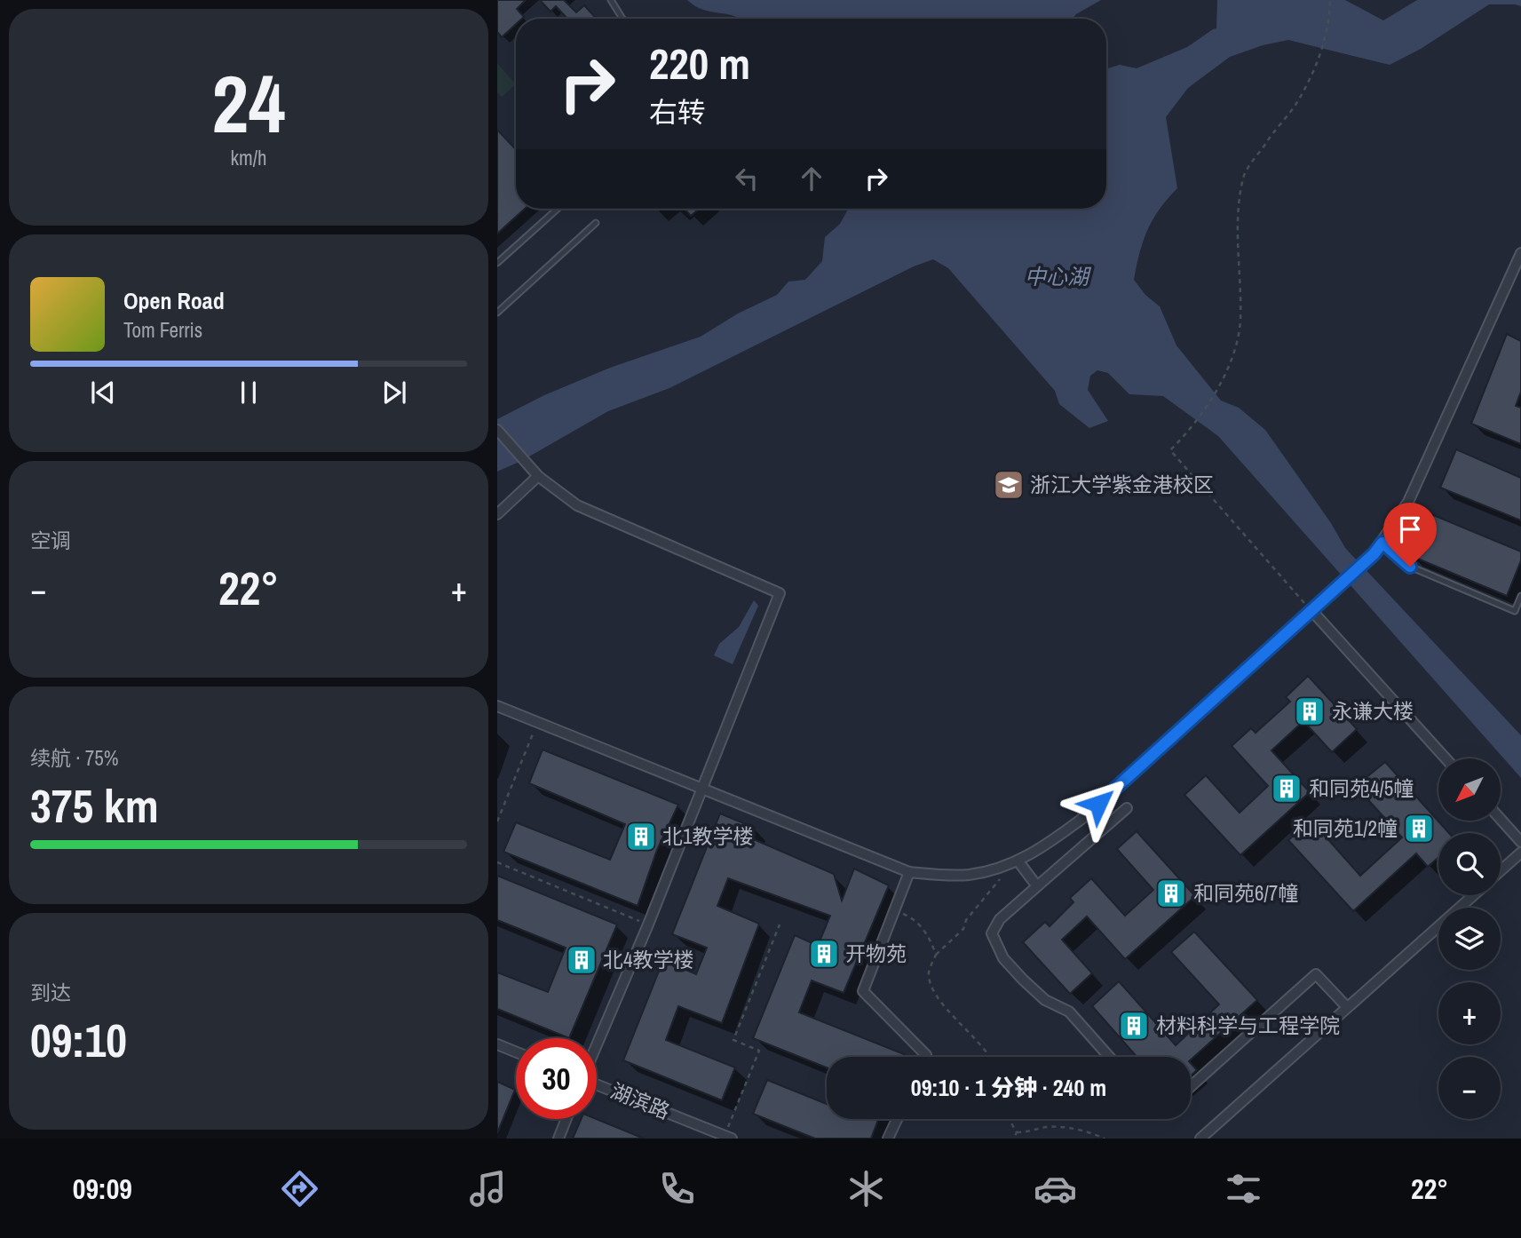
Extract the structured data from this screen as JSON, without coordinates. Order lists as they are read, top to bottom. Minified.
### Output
{"streets":{"street":["湖滨路"]},"water":["中心湖"],"places":{"school or university":["浙江大学紫金港校区"],"building":["永谦大楼","和同苑4/5幢","和同苑1/2幢","北1教学楼","和同苑6/7幢","开物苑","北4教学楼","材料科学与工程学院"]},"north":"bottom left","page":{"tile":[["24","km/h"],"空调",["续航 · 75%","375 km"],["到达","09:10"]],"turn":["220 m","右转"],"song":["Open Road","Tom Ferris"],"heat":["−","22°","+"],"map_buttons":["+","−"],"limit":"30","trip":"09:10 · 1 分钟 · 240 m","tabs":["09:09","22°"]}}
